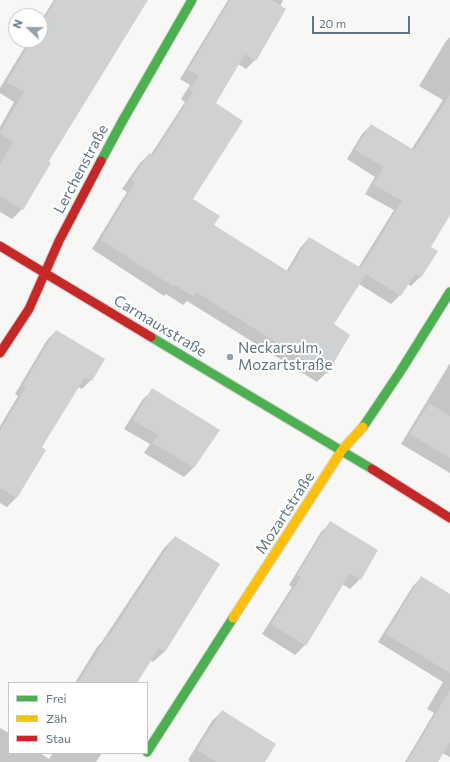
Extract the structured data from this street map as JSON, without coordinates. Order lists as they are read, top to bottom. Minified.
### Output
{"streets":{"street":["Lerchenstraße","Carmauxstraße","Mozartstraße"]},"crossings":[["Lerchenstraße","Carmauxstraße"],["Carmauxstraße","Mozartstraße"]],"places":["Neckarsulm, Mozartstraße"],"legend":["Frei","Zäh","Stau"],"scale_bar":"20 m","north":"left"}
